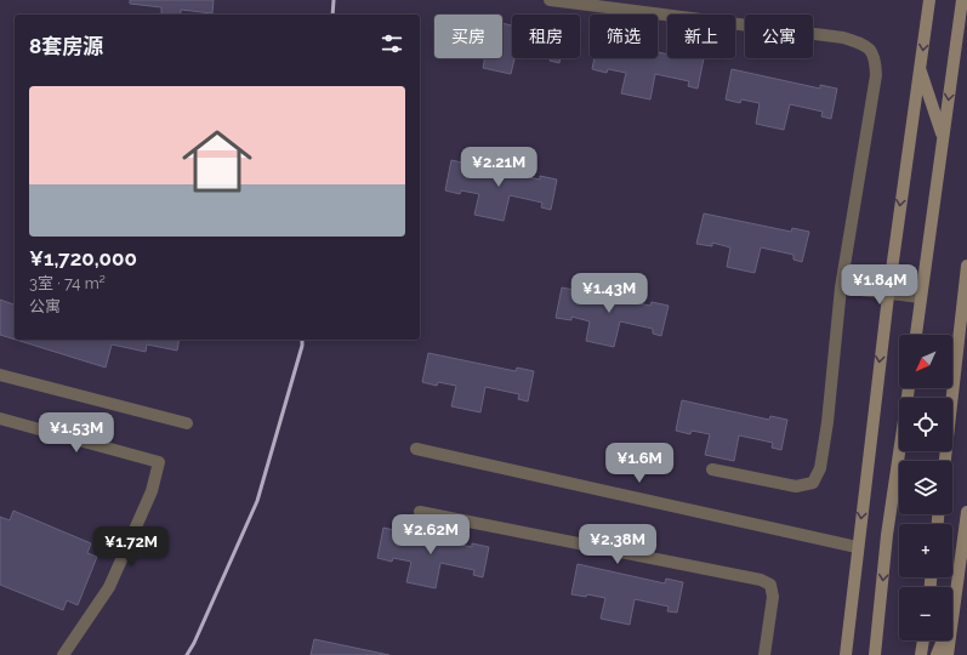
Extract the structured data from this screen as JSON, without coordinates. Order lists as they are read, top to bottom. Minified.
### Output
{"north":"bottom left","page":{"chip":["买房","租房","筛选","新上","公寓"],"heading":"8套房源","list":[{"name":"¥1,720,000","note":"3室 · 74 m² · 公寓"}],"price":["¥2.21M","¥1.84M","¥1.43M","¥1.53M","¥1.6M","¥2.62M","¥2.38M","¥1.72M"],"map_buttons":["+","−"]}}
